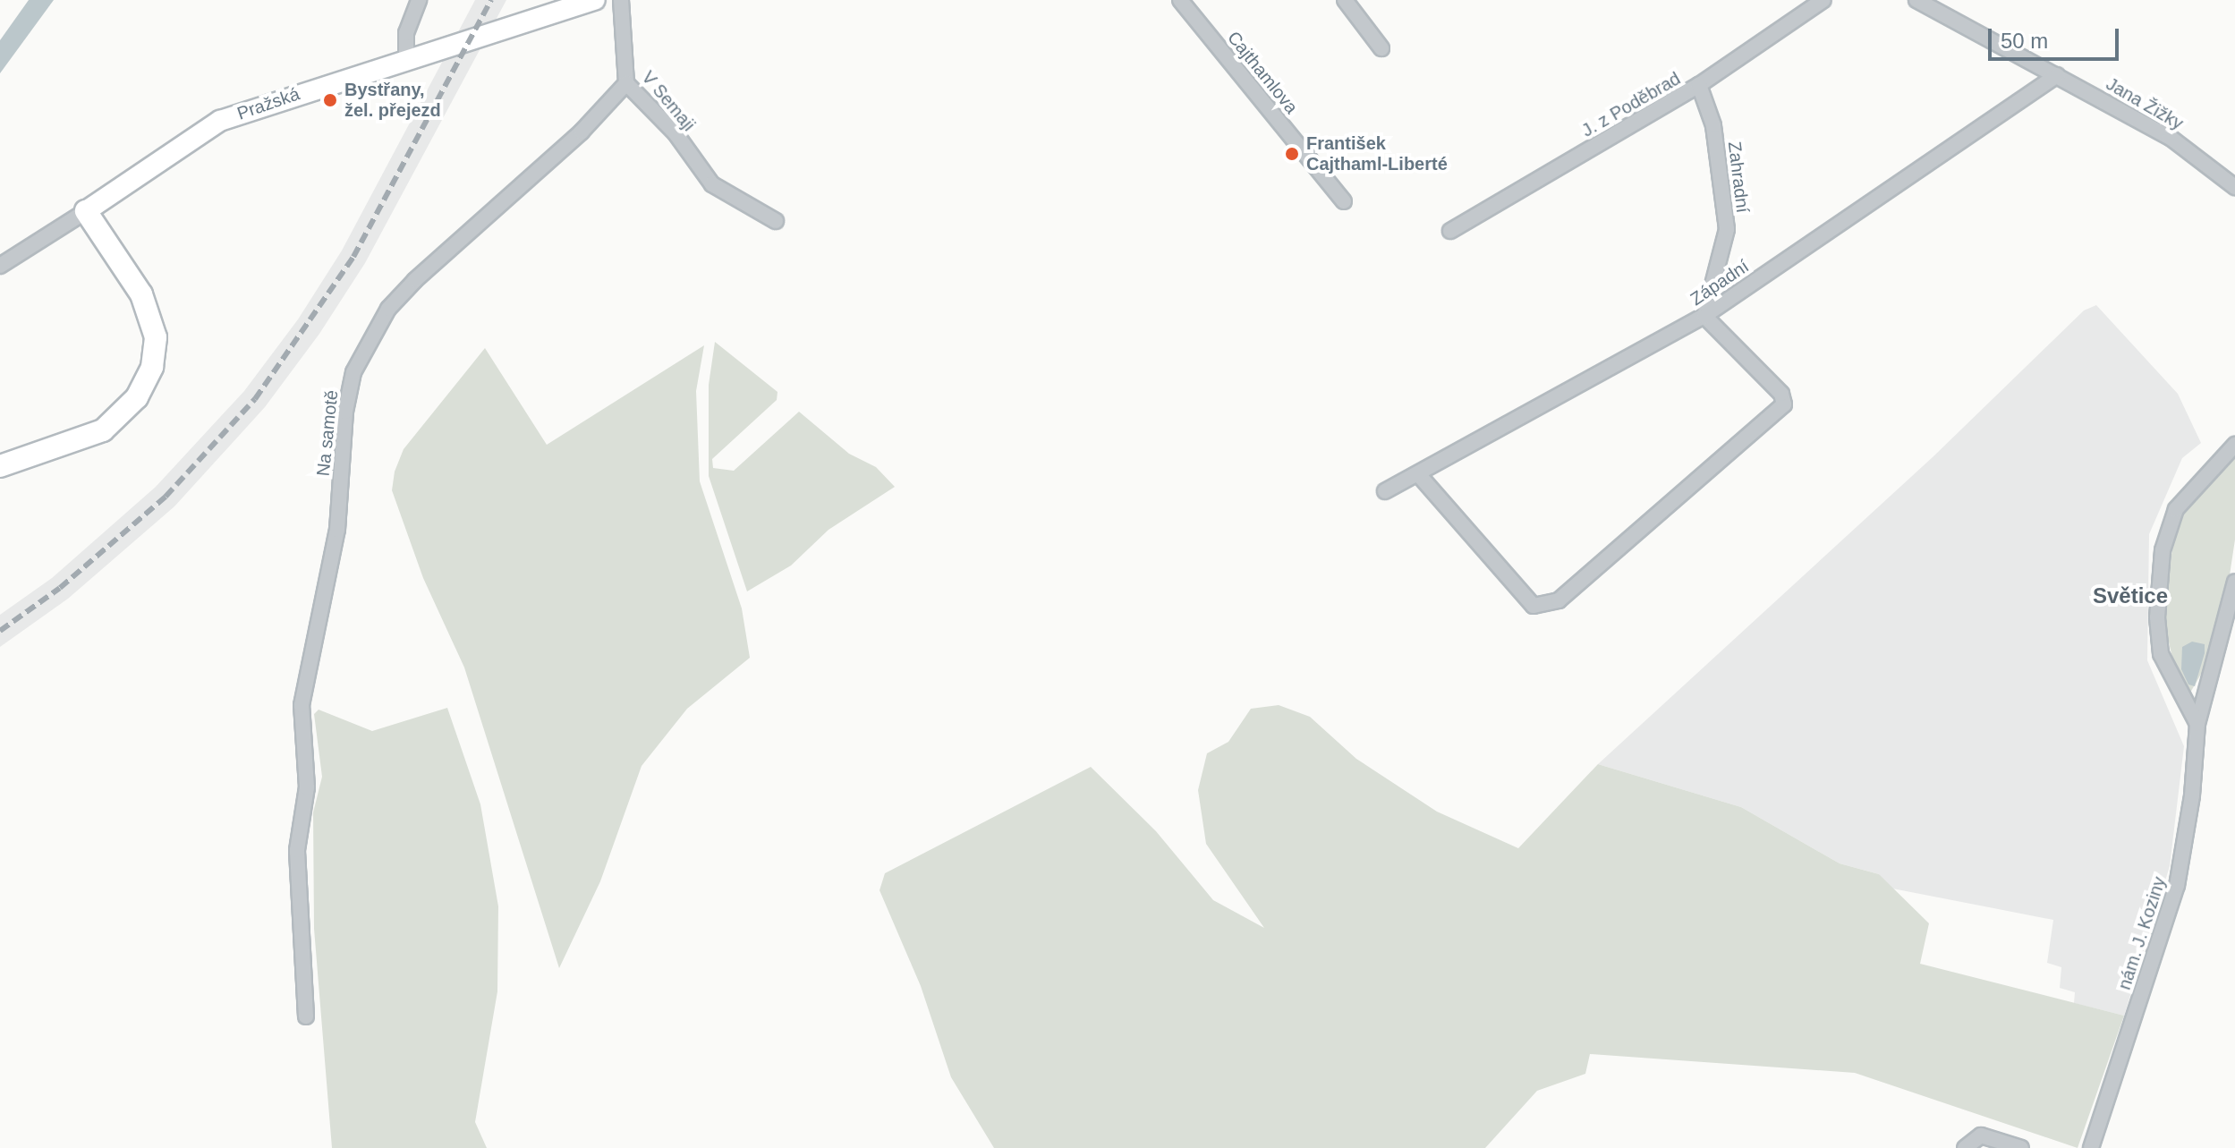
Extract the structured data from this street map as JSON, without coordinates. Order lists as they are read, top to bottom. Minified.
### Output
{"streets":{"street":["Cajthamlova","V Semaji","Pražská","Jana Žižky","J. z Poděbrad","Zahradní","Západní","Na samotě","nám. J. Koziny"]},"crossings":[["V Semaji","Na samotě"],["Jana Žižky","Západní"],["J. z Poděbrad","Zahradní"],["Zahradní","Západní"]],"districts":["Světice"],"places":["Bystřany, žel. přejezd","František Cajthaml-Liberté"],"scale_bar":"50 m"}
